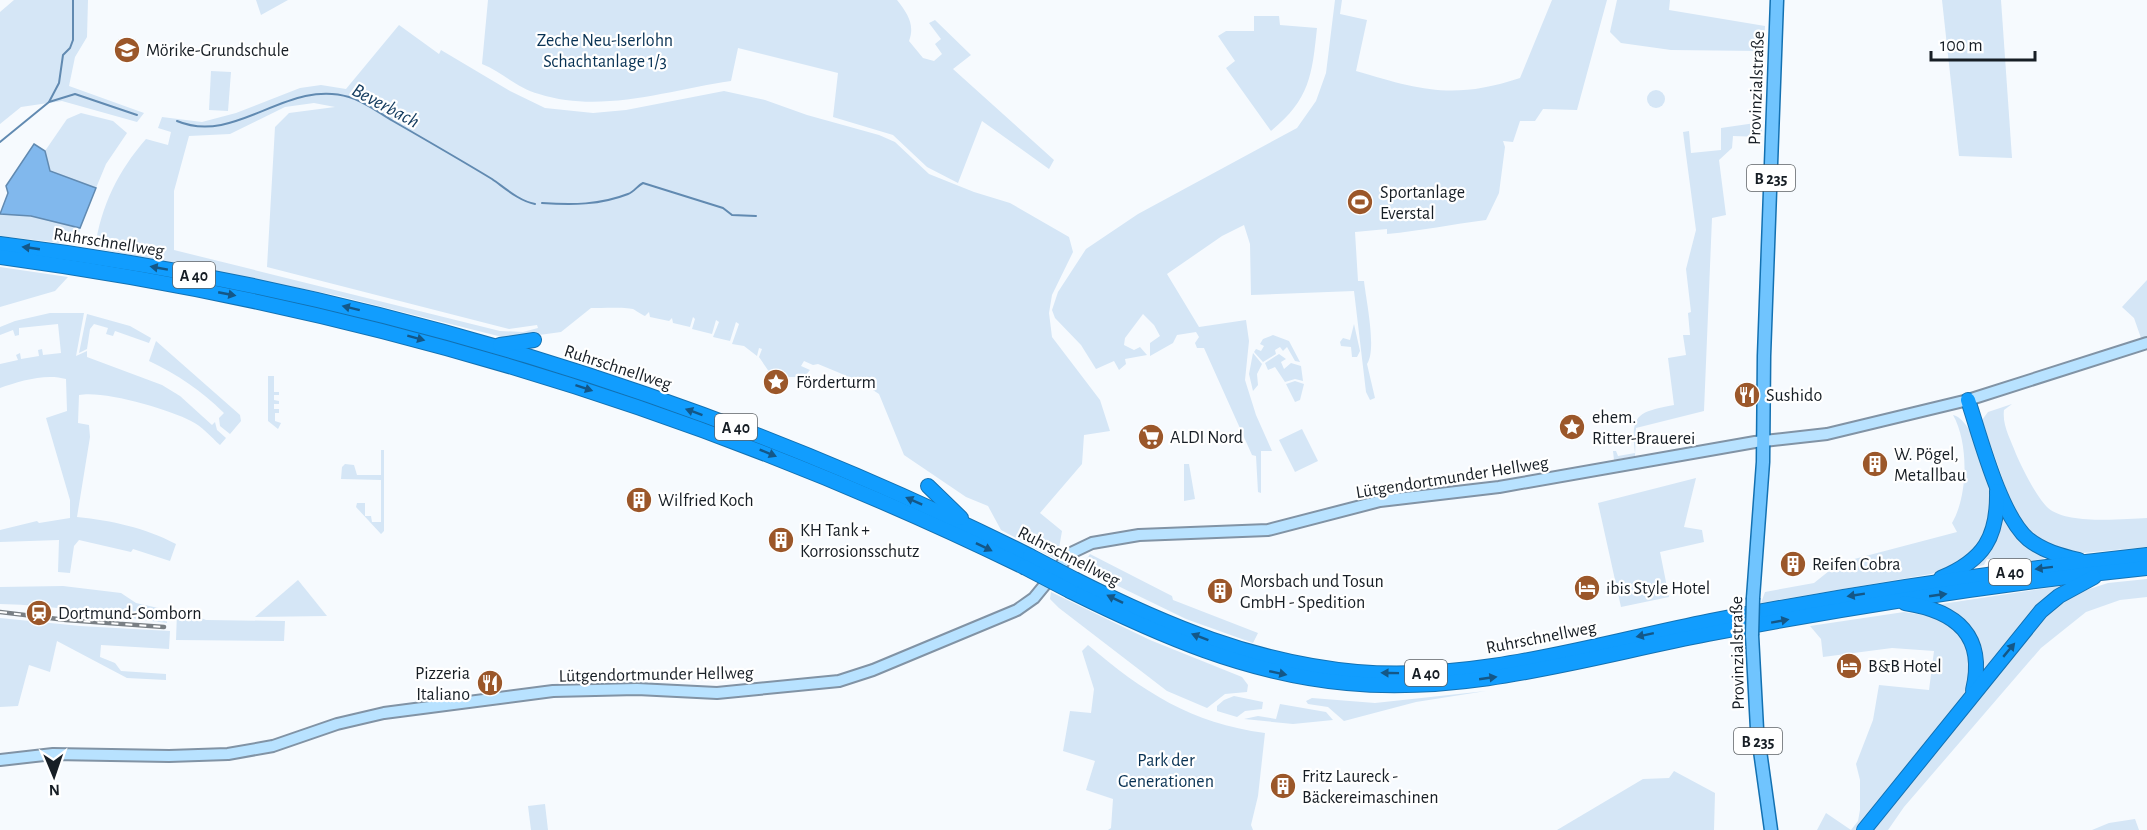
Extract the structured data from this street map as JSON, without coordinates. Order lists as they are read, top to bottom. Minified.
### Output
{"streets":{"highway":["Ruhrschnellweg","A 40"],"main road":["Provinzialstraße","B 235","Lütgendortmunder Hellweg"]},"crossings":[["Provinzialstraße","Lütgendortmunder Hellweg"]],"water":["Beverbach"],"parks":["Zeche Neu-Iserlohn Schachtanlage 1/3","Park der Generationen"],"places":{"school or university":["Mörike-Grundschule"],"sports":["Sportanlage Everstal"],"place":["Förderturm","ehem. Ritter-Brauerei"],"restaurant":["Sushido","Pizzeria Italiano"],"supermarket":["ALDI Nord"],"building":["W. Pögel, Metallbau","Wilfried Koch","KH Tank + Korrosionsschutz","Reifen Cobra","Morsbach und Tosun GmbH - Spedition","Fritz Laureck - Bäckereimaschinen"],"hotel":["ibis Style Hotel","B&B Hotel"],"station":["Dortmund-Somborn"]},"scale_bar":"100 m","north":"bottom"}
